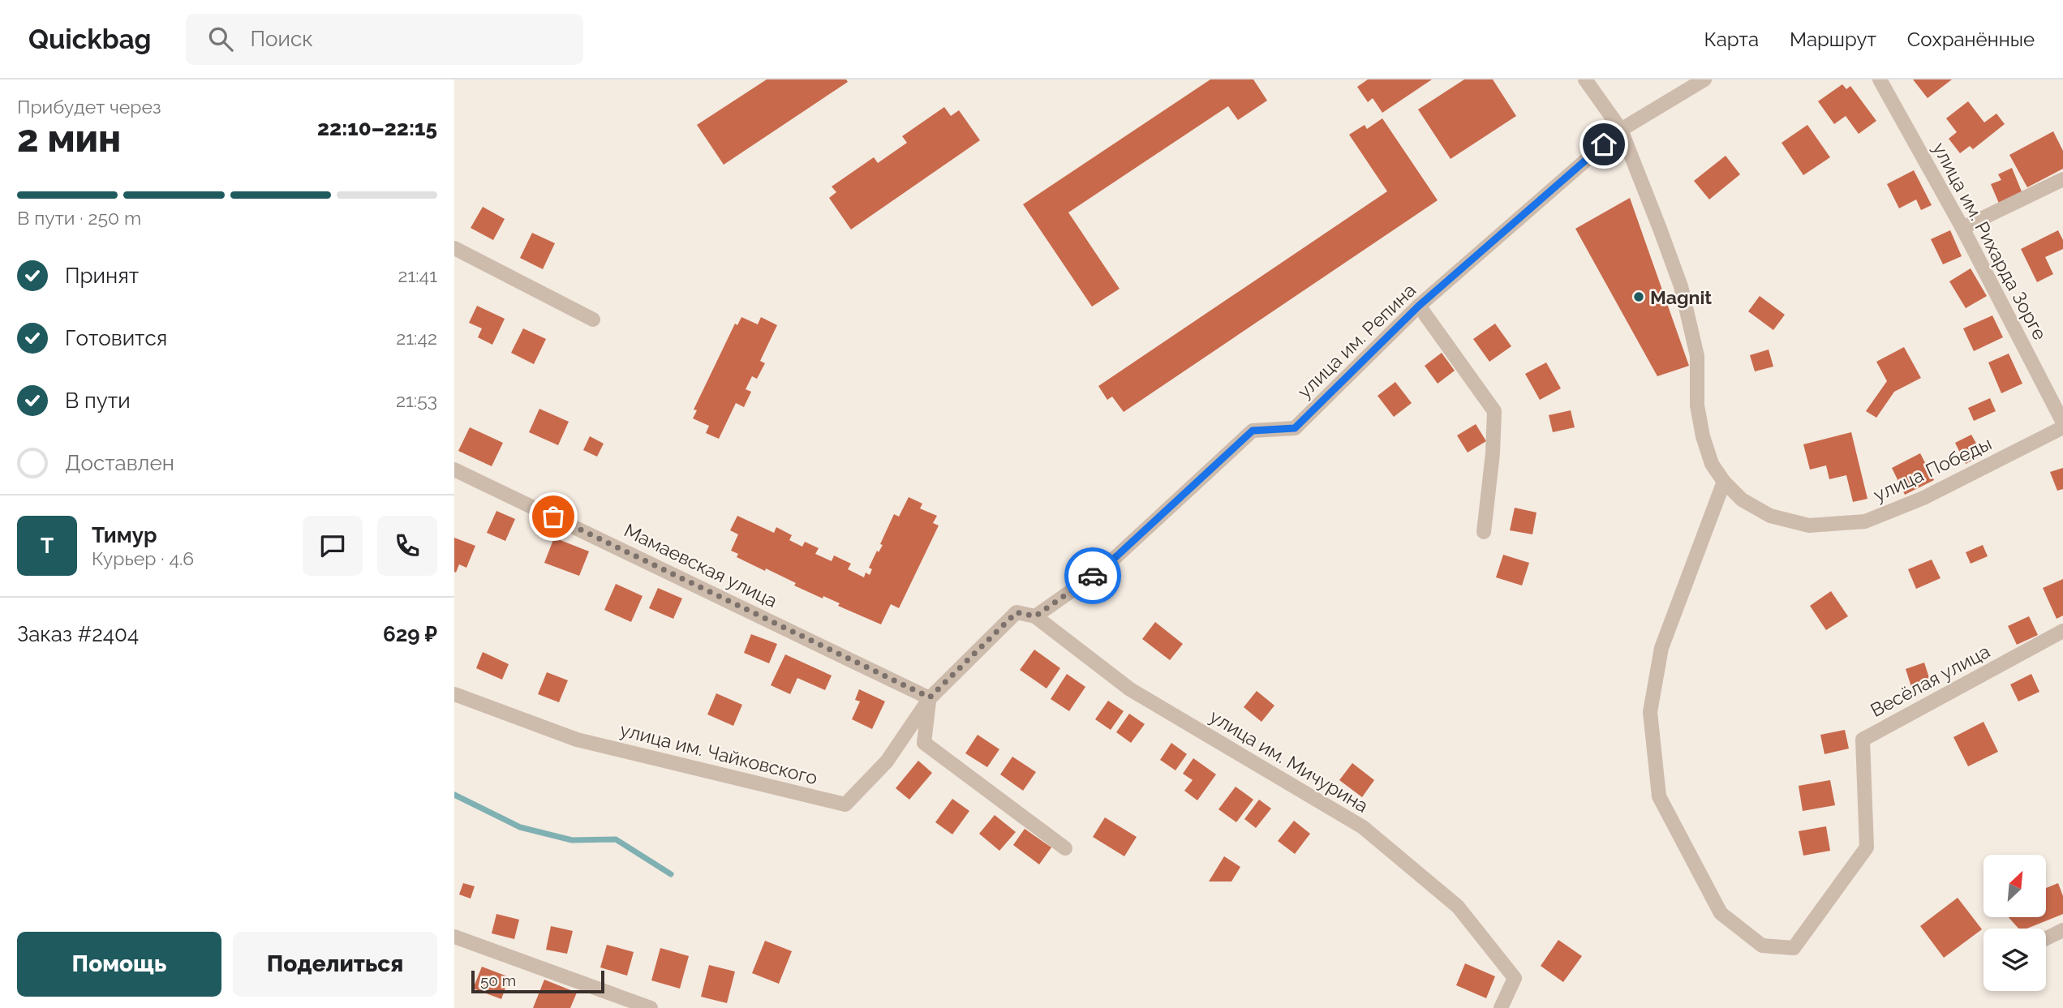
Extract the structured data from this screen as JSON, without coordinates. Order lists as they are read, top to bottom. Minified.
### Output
{"streets":{"street":["улица им. Рихарда Зорге","улица им. Репина","улица Победы","Мамаевская улица","Весёлая улица","улица им. Чайковского","улица им. Мичурина"]},"crossings":[["улица им. Репина","улица Победы"],["улица им. Репина","улица им. Мичурина"],["улица Победы","Весёлая улица"],["Мамаевская улица","улица им. Чайковского"],["Мамаевская улица","улица им. Мичурина"],["улица им. Чайковского","улица им. Мичурина"]],"places":["Magnit"],"scale_bar":"50 m","north":"top right","page":{"header":"Quickbag","search":"Поиск","nav":["Карта","Маршрут","Сохранённые"],"heading":["2 мин","Прибудет через","22:10–22:15"],"panel":["Тимур","Курьер · 4.6","Заказ #2404","629 ₽"],"bar":"В пути · 250 m","list":[["Принят","21:41"],["Готовится","21:42"],["В пути","21:53"],"Доставлен"],"round":"Т","buttons":["Помощь","Поделиться"],"scale":"50 m"}}
